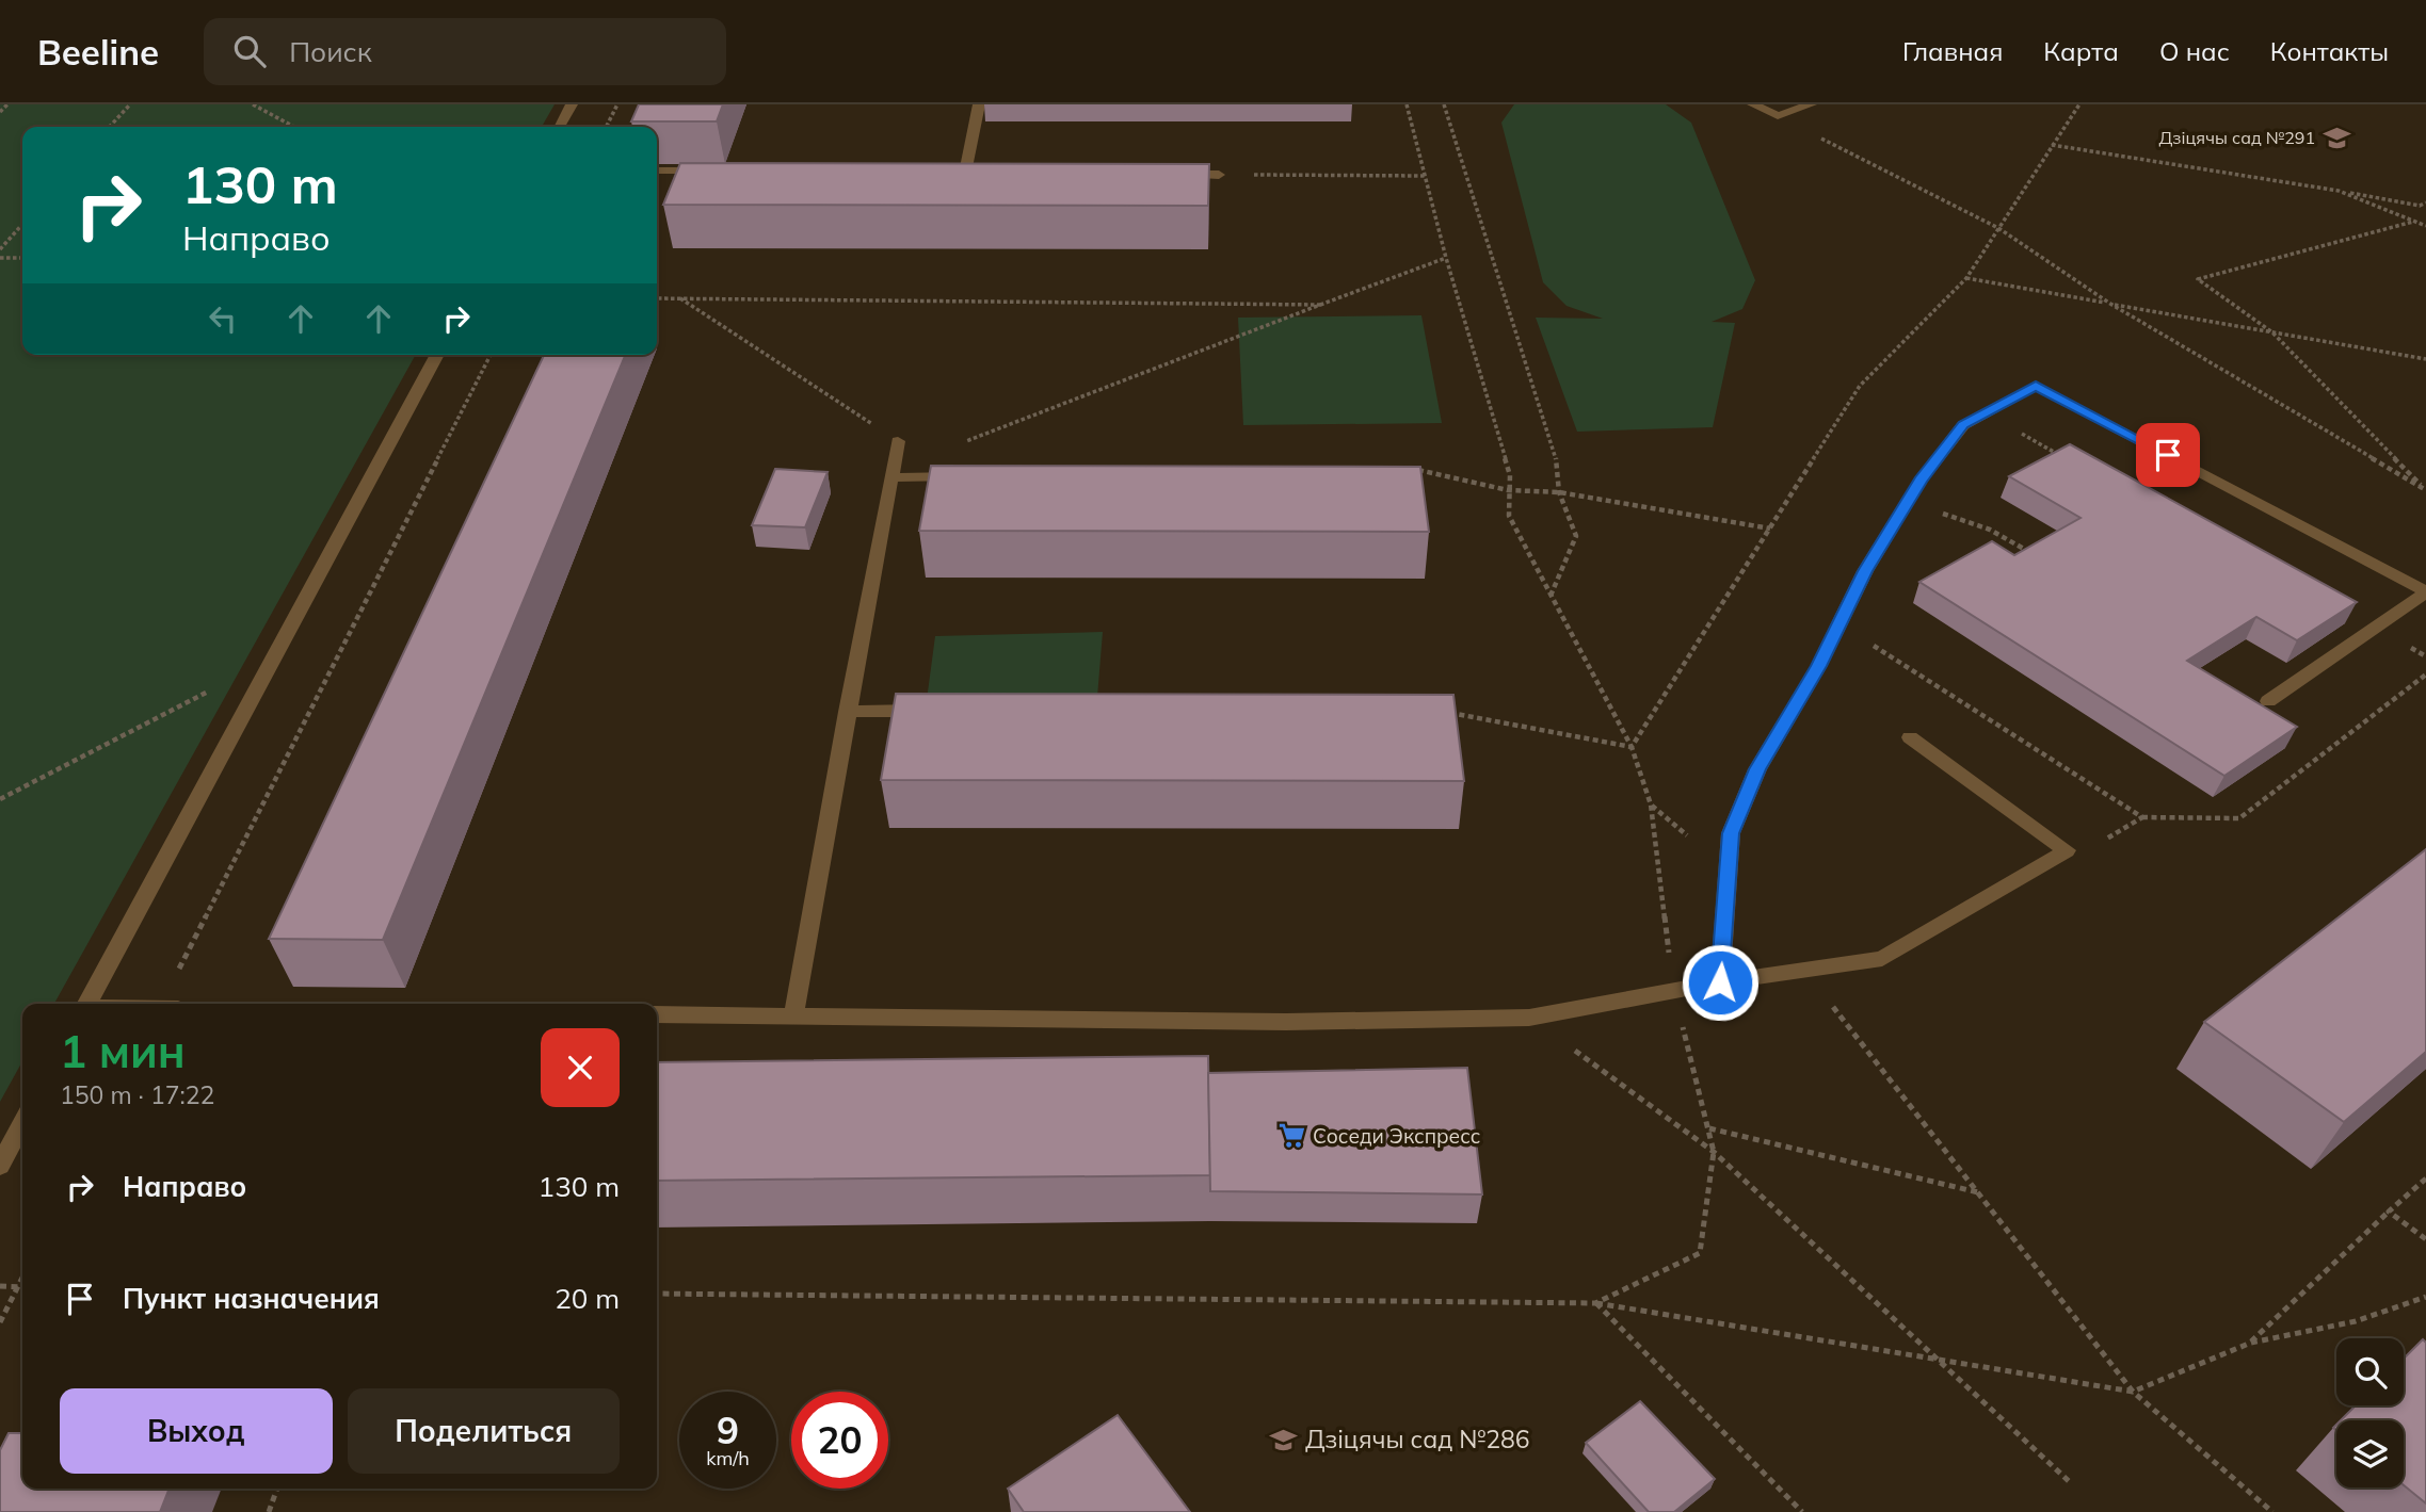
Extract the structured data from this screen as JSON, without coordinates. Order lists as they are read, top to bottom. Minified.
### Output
{"places":{"school or university":["Дзіцячы сад №291","Дзіцячы сад №286"],"supermarket":["Соседи Экспресс"]},"page":{"header":"Beeline","search":"Поиск","nav":["Главная","Карта","О нас","Контакты"],"turn":["130 m","Направо"],"heading":["1 мин","150 m · 17:22"],"list":[{"name":"Направо","value":"130 m"},{"name":"Пункт назначения","value":"20 m"}],"buttons":["Выход","Поделиться"],"speed":"9 km/h","limit":"20"}}
